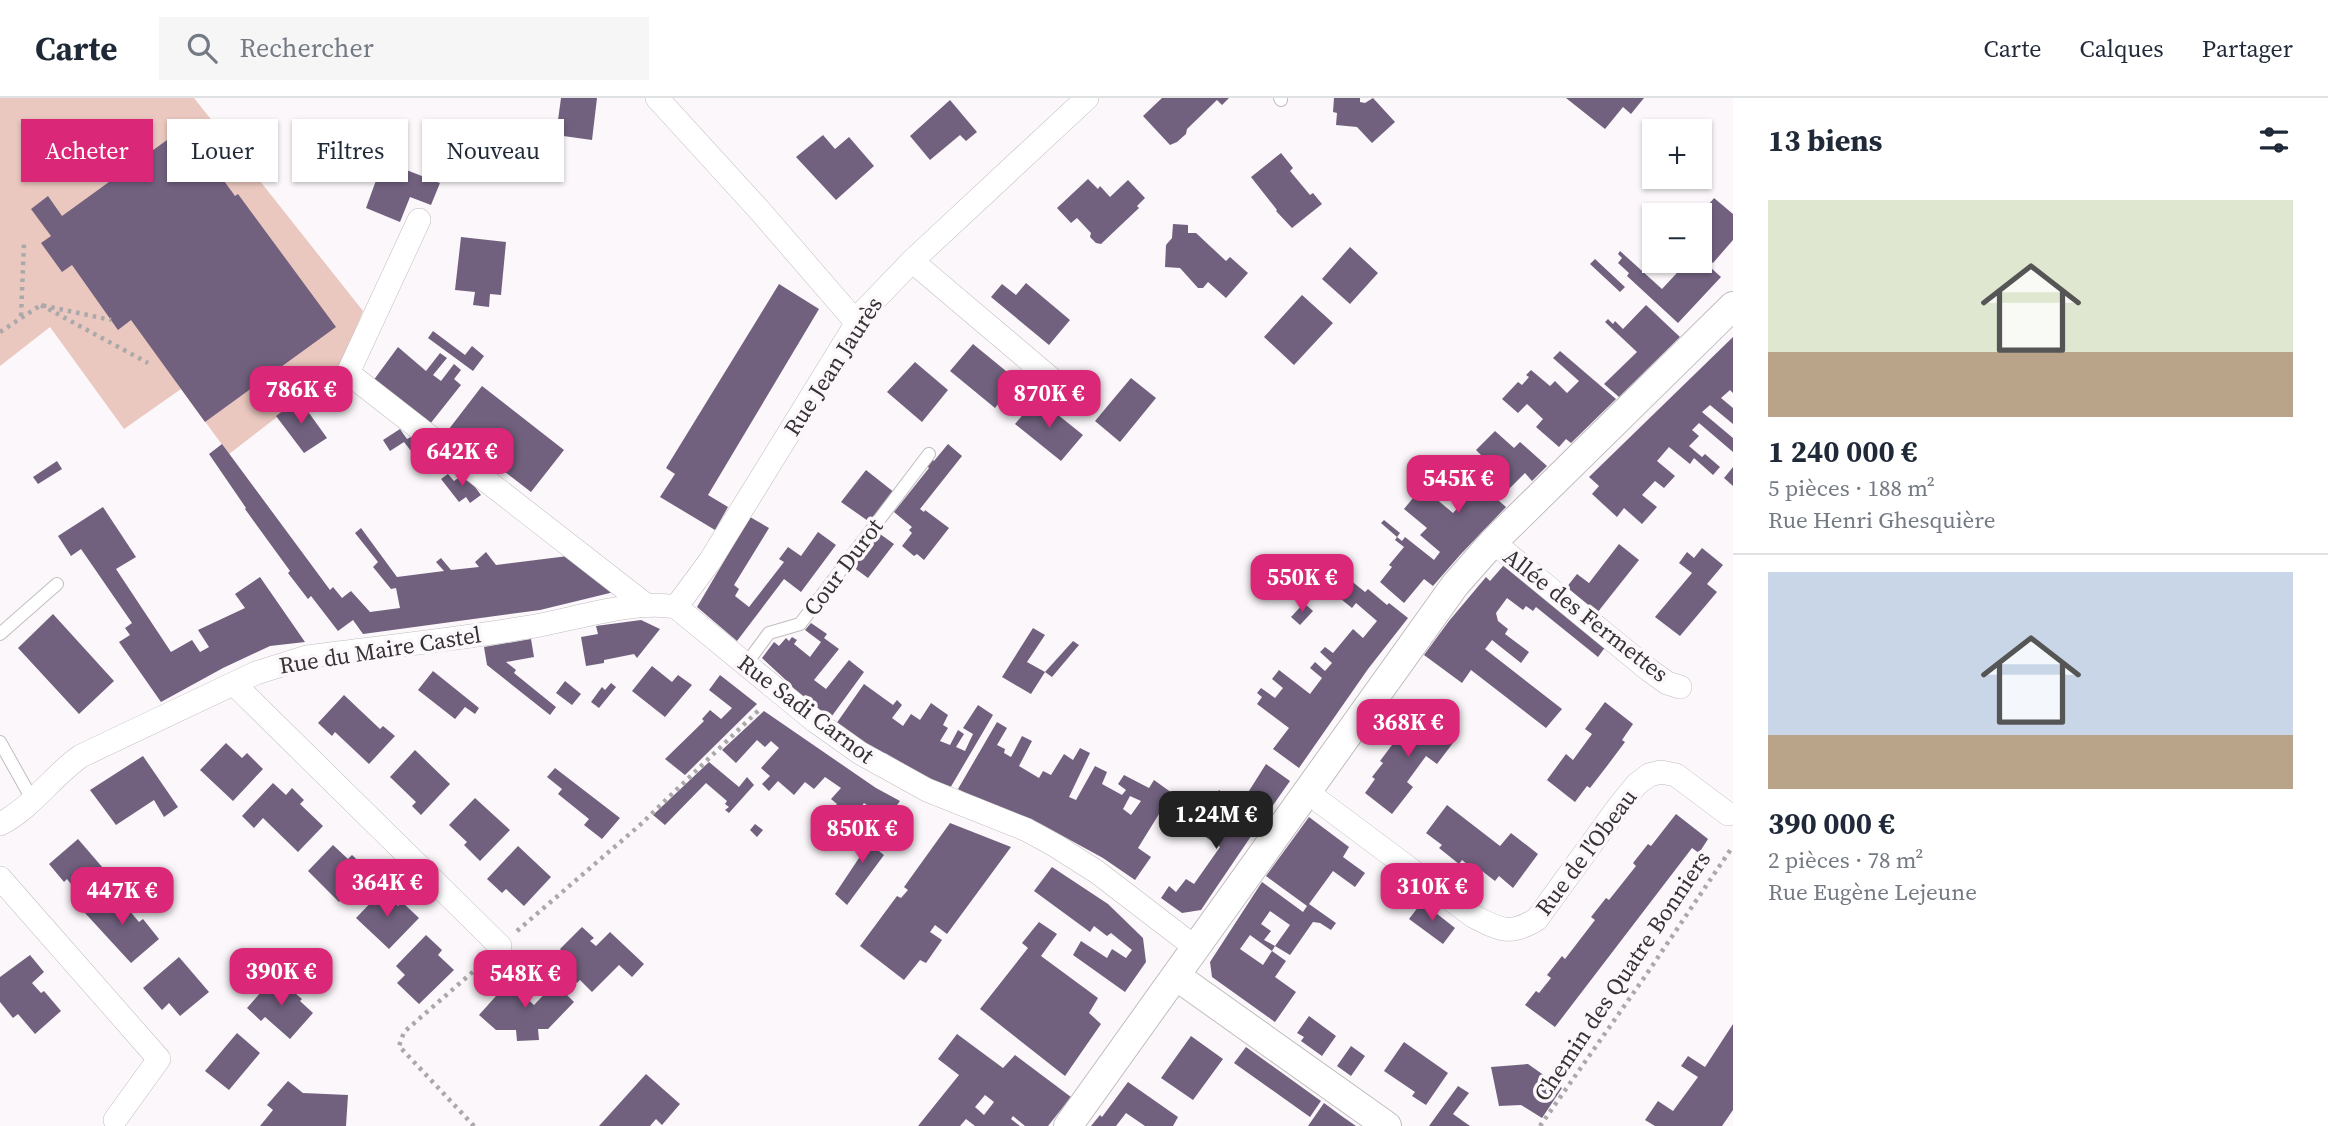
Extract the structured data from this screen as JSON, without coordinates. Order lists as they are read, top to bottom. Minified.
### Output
{"streets":{"street":["Rue Jean Jaurès","Allée des Fermettes","Rue du Maire Castel","Rue Sadi Carnot","Rue de l'Obeau"],"lane":["Cour Durot"],"path":["Chemin des Quatre Bonniers"]},"crossings":[["Rue Jean Jaurès","Rue du Maire Castel"],["Rue Jean Jaurès","Rue Sadi Carnot"],["Cour Durot","Rue Sadi Carnot"],["Rue du Maire Castel","Rue Sadi Carnot"]],"page":{"header":"Carte","search":"Rechercher","nav":["Carte","Calques","Partager"],"heading":"13 biens","map_buttons":["+","−"],"chip":["Acheter","Louer","Filtres","Nouveau"],"list":[{"name":"1 240 000 €","note":"5 pièces · 188 m² · Rue Henri Ghesquière"},{"name":"390 000 €","note":"2 pièces · 78 m² · Rue Eugène Lejeune"}],"price":["786K €","870K €","642K €","545K €","550K €","368K €","1.24M €","850K €","364K €","310K €","447K €","390K €","548K €"]}}
